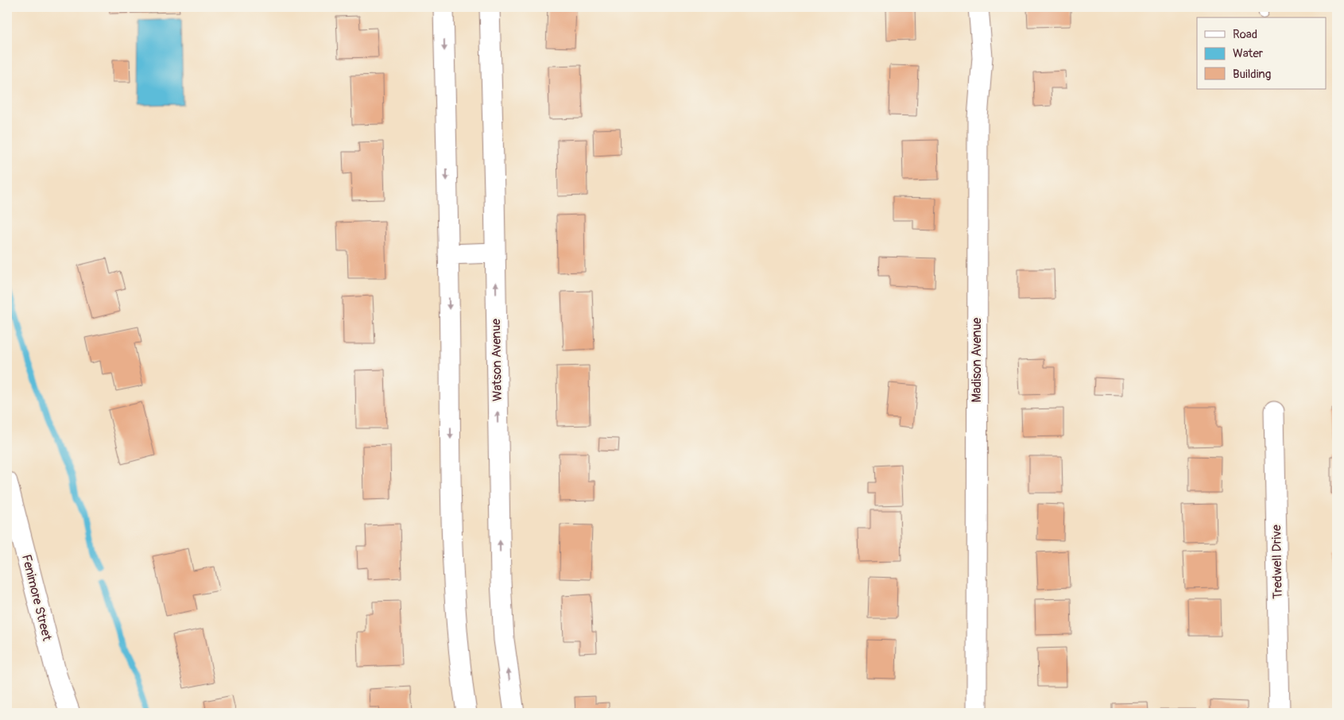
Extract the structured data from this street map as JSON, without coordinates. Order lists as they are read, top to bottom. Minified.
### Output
{"streets":{"street":["Watson Avenue","Madison Avenue","Tredwell Drive","Fenimore Street"]},"legend":["Road","Water","Building"]}
